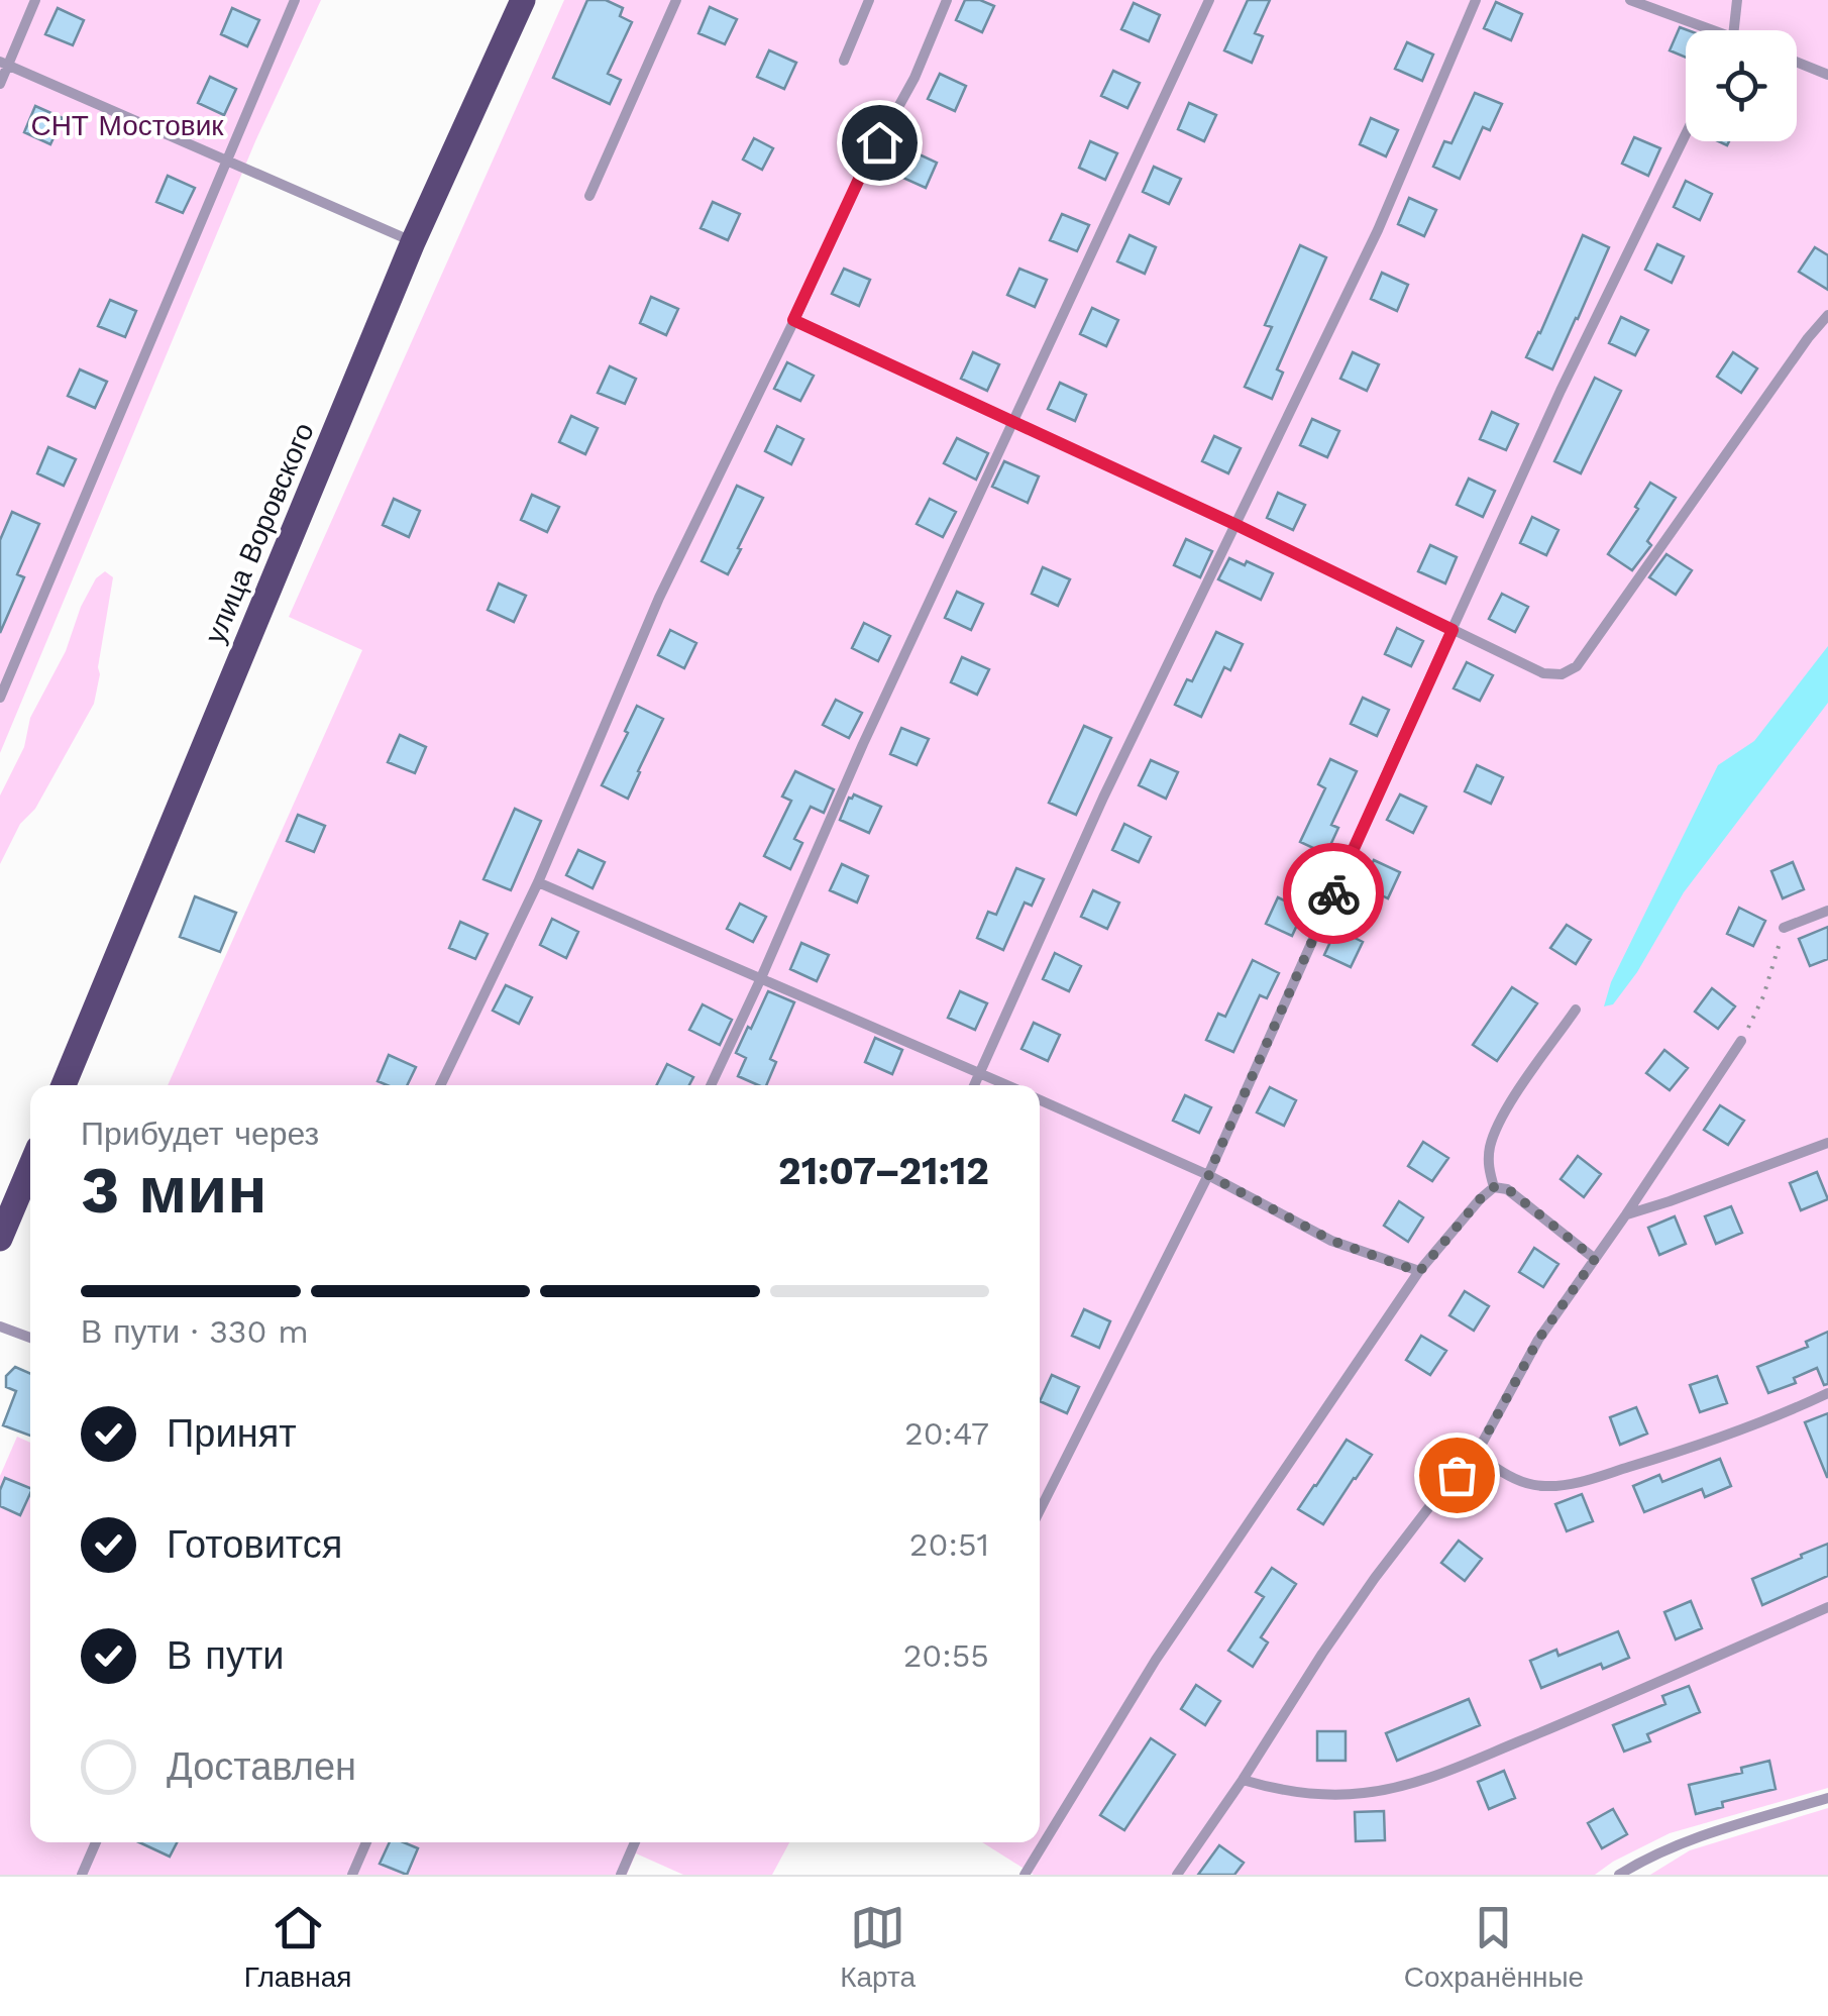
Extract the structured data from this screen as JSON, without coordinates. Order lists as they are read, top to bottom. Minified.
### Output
{"streets":{"main road":["улица Воровского"]},"parks":["СНТ Мостовик"],"page":{"heading":["3 мин","Прибудет через","21:07–21:12"],"bar":"В пути · 330 m","list":[["Принят","20:47"],["Готовится","20:51"],["В пути","20:55"],"Доставлен"],"tabs":["Главная","Карта","Сохранённые"]}}
